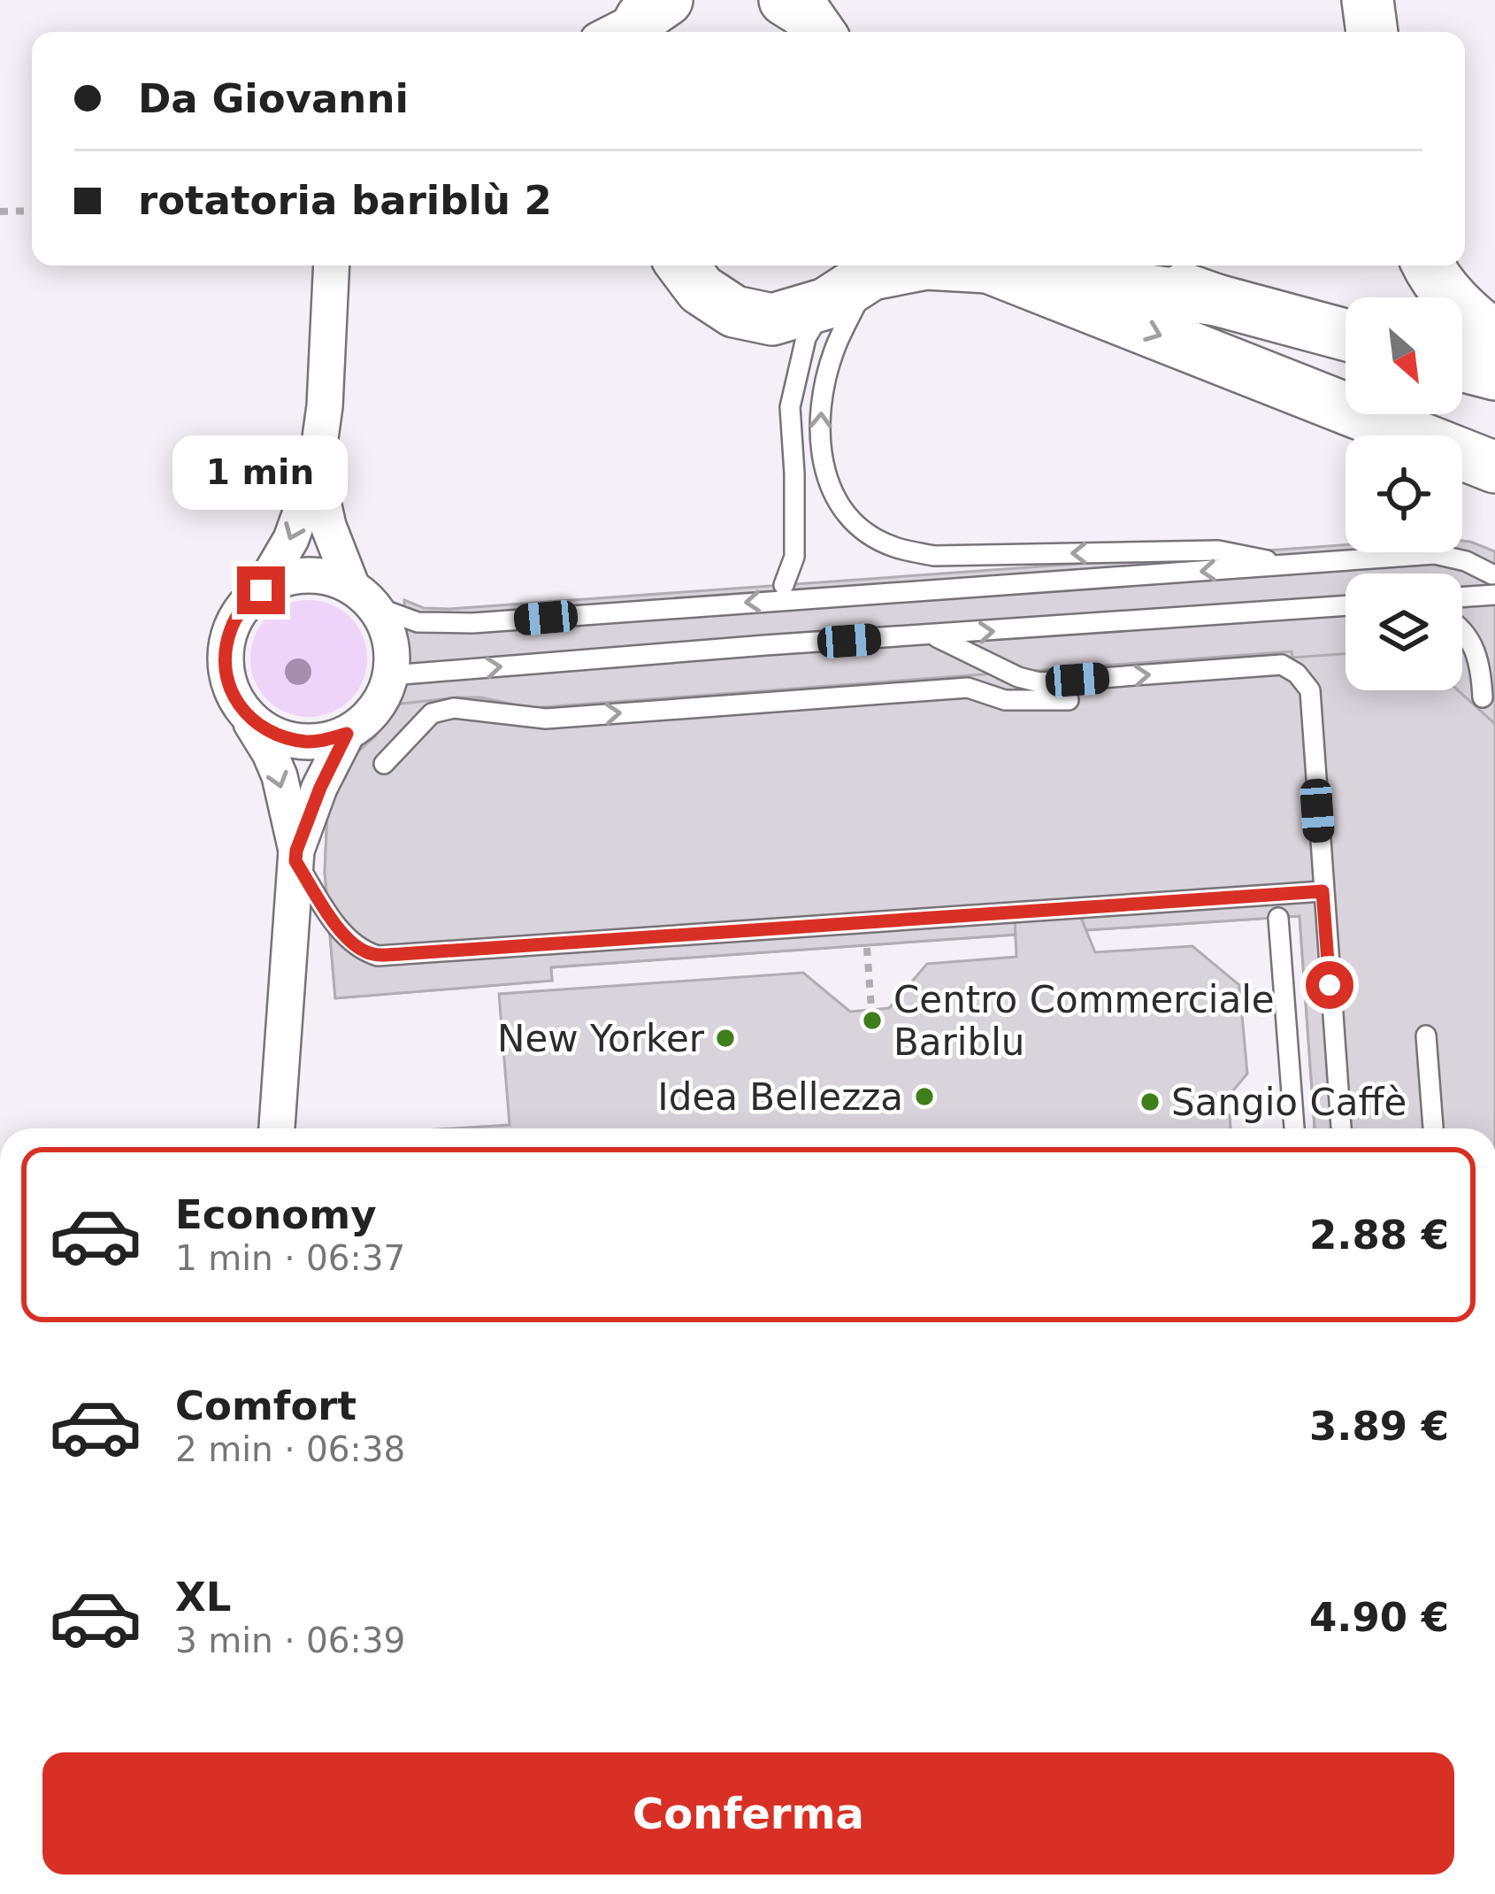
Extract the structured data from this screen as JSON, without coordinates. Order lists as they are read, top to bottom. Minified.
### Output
{"places":["Centro Commerciale Bariblu","New Yorker","Idea Bellezza","Sangio Caffè"],"north":"bottom right","page":{"banner":["Da Giovanni","rotatoria bariblù 2"],"bubble":"1 min","list":[{"name":"Economy","note":"1 min · 06:37","value":"2.88 €"},{"name":"Comfort","note":"2 min · 06:38","value":"3.89 €"},{"name":"XL","note":"3 min · 06:39","value":"4.90 €"}],"buttons":"Conferma"}}
